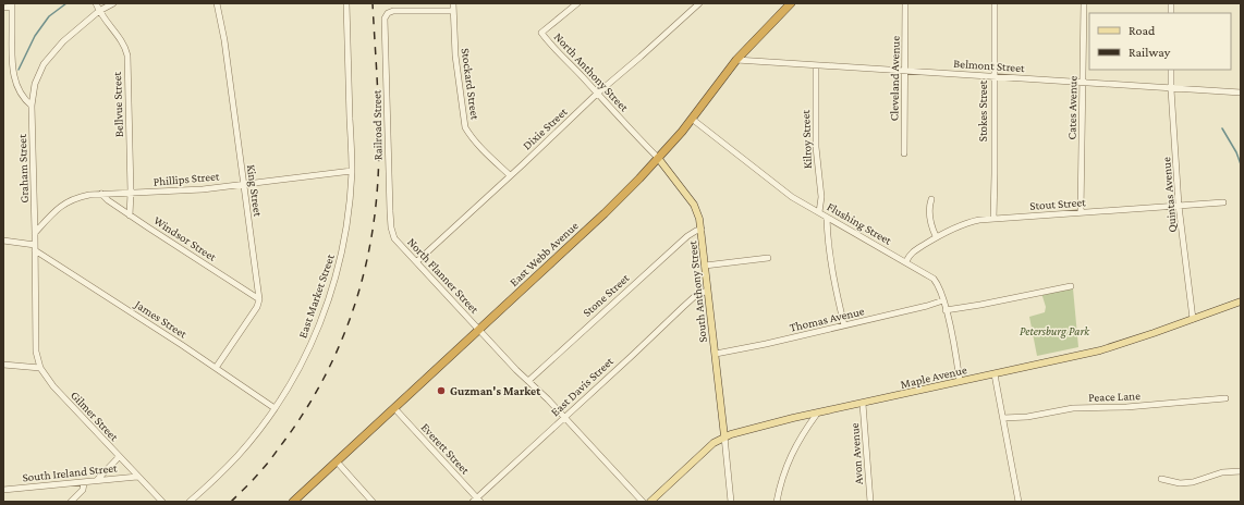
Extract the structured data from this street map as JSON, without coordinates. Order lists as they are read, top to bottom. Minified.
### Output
{"streets":{"highway":["East Webb Avenue"],"main road":["South Anthony Street","Maple Avenue"],"street":["Belmont Street","North Anthony Street","Cleveland Avenue","Stockard Street","Bellvue Street","Cates Avenue","Stokes Street","Railroad Street","Dixie Street","Kilroy Street","Graham Street","Phillips Street","King Street","Quintas Avenue","Stout Street","Flushing Street","Windsor Street","North Flanner Street","Stone Street","East Market Street","James Street","Thomas Avenue","East Davis Street","Peace Lane","Gilmer Street","Everett Street","Avon Avenue","South Ireland Street"]},"crossings":[["Belmont Street","Cleveland Avenue"],["Belmont Street","Cates Avenue"],["Belmont Street","Stokes Street"],["Belmont Street","Kilroy Street"],["Belmont Street","Quintas Avenue"],["Belmont Street","East Webb Avenue"],["North Anthony Street","Dixie Street"],["North Anthony Street","East Webb Avenue"],["North Anthony Street","South Anthony Street"],["Stockard Street","Railroad Street"],["Stockard Street","Dixie Street"],["Bellvue Street","Graham Street"],["Bellvue Street","Phillips Street"],["Bellvue Street","Windsor Street"],["Cates Avenue","Stout Street"],["Stokes Street","Stout Street"],["Railroad Street","North Flanner Street"],["Dixie Street","North Flanner Street"],["Kilroy Street","Flushing Street"],["Graham Street","Phillips Street"],["Graham Street","James Street"],["Graham Street","Gilmer Street"],["Phillips Street","King Street"],["Phillips Street","Windsor Street"],["Phillips Street","East Market Street"],["King Street","Windsor Street"],["Quintas Avenue","Stout Street"],["Quintas Avenue","Maple Avenue"],["Stout Street","Flushing Street"],["Flushing Street","East Webb Avenue"],["Flushing Street","Thomas Avenue"],["Flushing Street","Maple Avenue"],["East Webb Avenue","North Flanner Street"],["East Webb Avenue","South Anthony Street"],["East Webb Avenue","Everett Street"],["North Flanner Street","Stone Street"],["North Flanner Street","East Davis Street"],["South Anthony Street","Stone Street"],["South Anthony Street","Thomas Avenue"],["South Anthony Street","Maple Avenue"],["South Anthony Street","East Davis Street"],["East Market Street","James Street"],["Maple Avenue","Avon Avenue"],["East Davis Street","Everett Street"],["Gilmer Street","South Ireland Street"]],"parks":["Petersburg Park"],"places":["Guzman's Market"],"legend":["Road","Railway"]}
